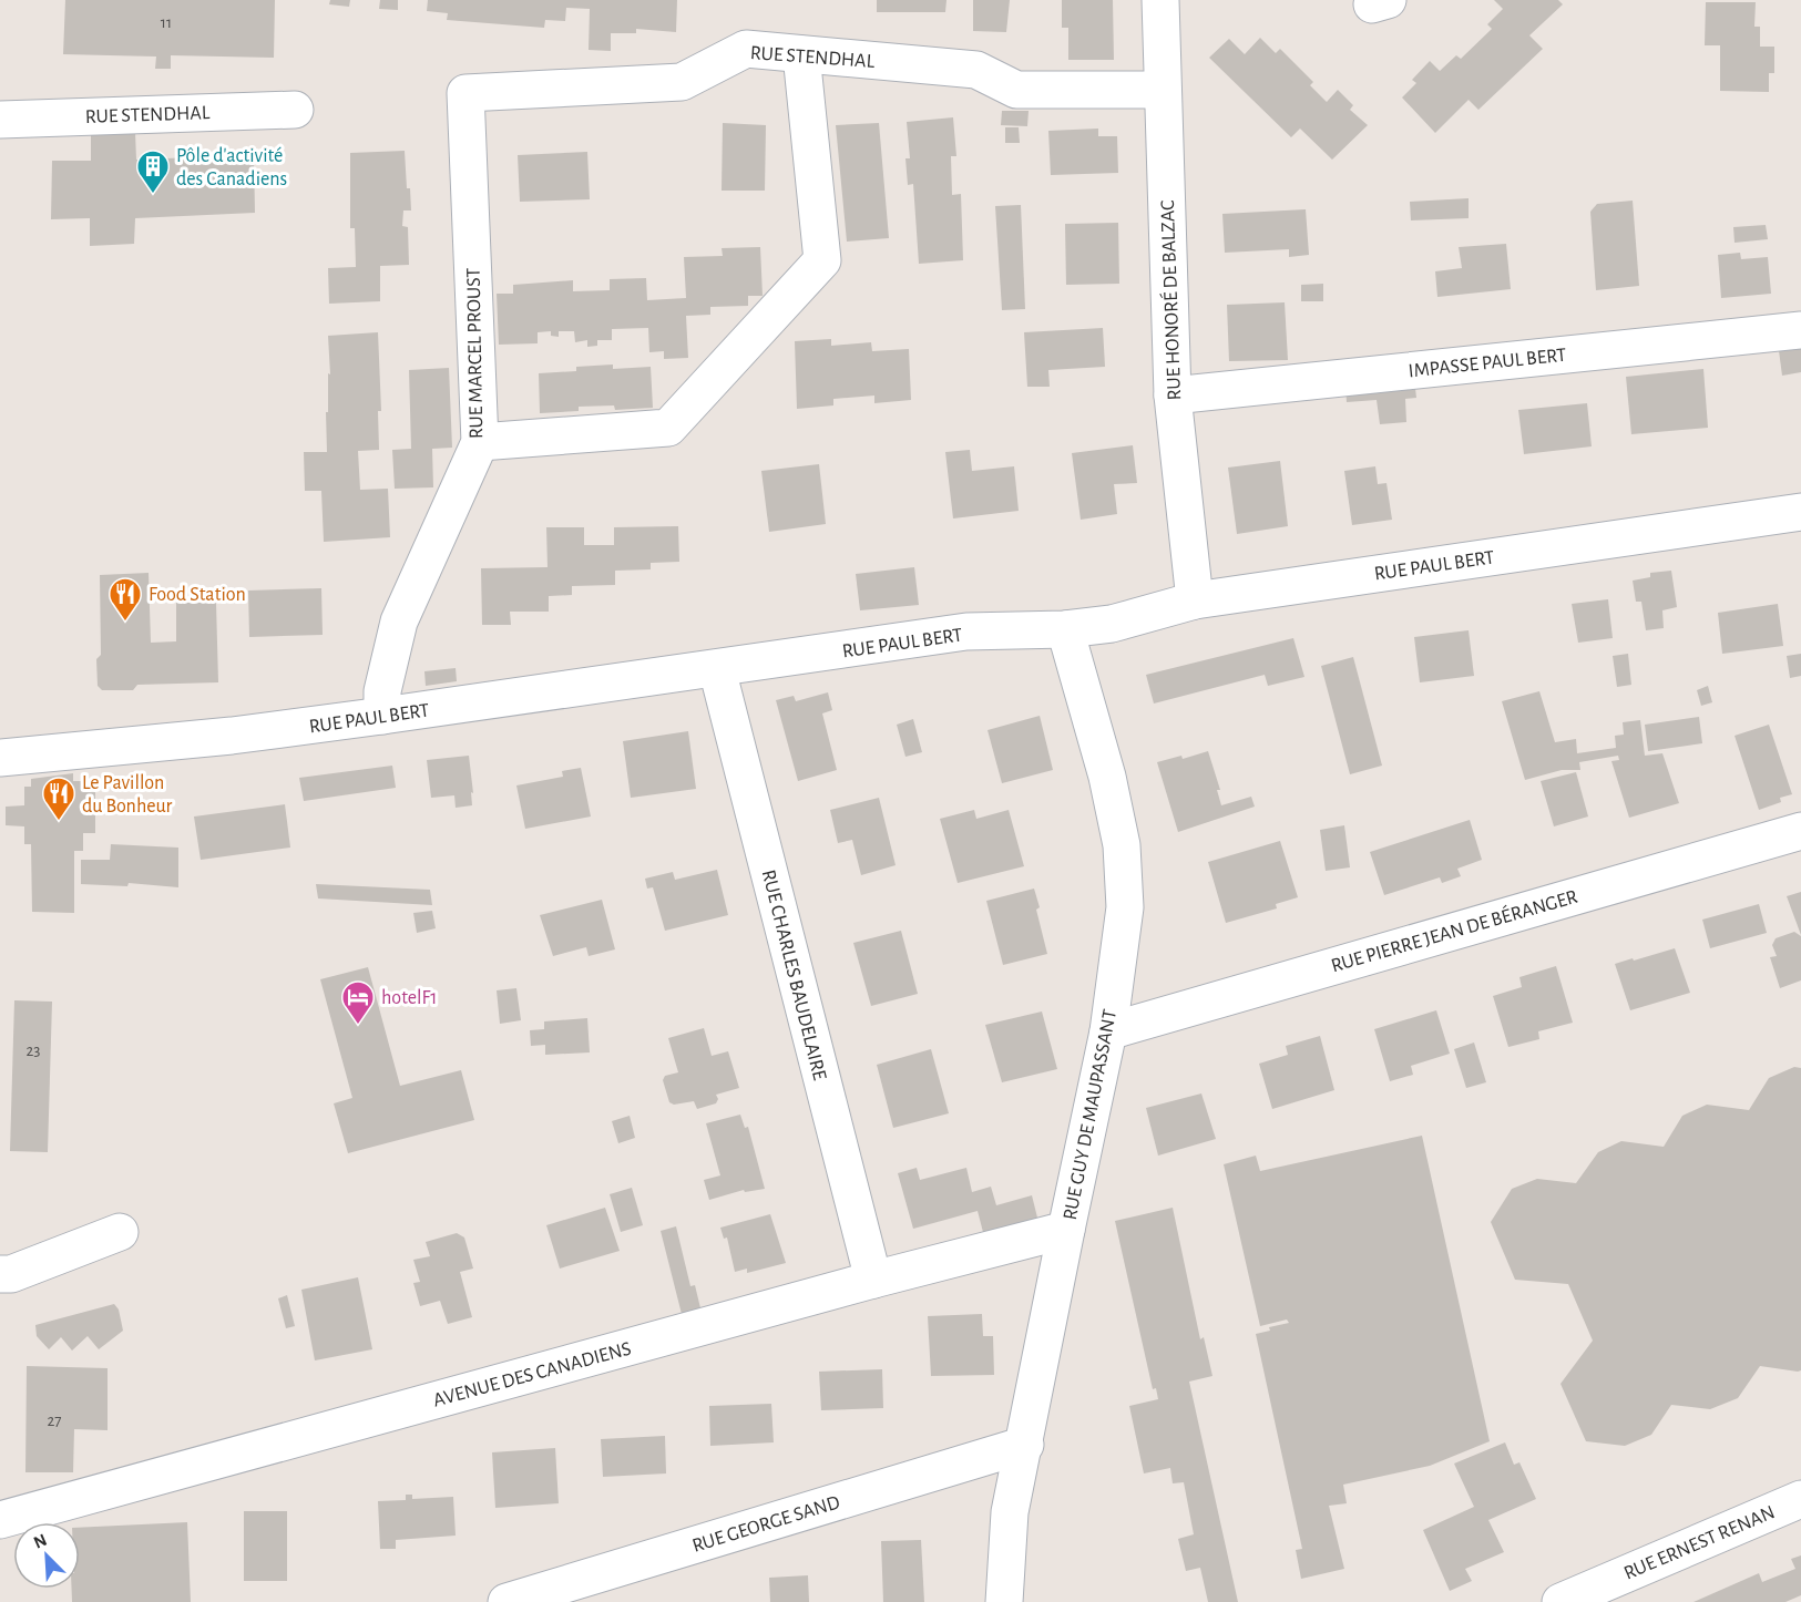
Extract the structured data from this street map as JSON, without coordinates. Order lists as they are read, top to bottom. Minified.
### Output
{"streets":{"street":["RUE STENDHAL","RUE HONORÉ DE BALZAC","RUE MARCEL PROUST","IMPASSE PAUL BERT","RUE PAUL BERT","RUE PIERRE JEAN DE BÉRANGER","RUE CHARLES BAUDELAIRE","RUE GUY DE MAUPASSANT","AVENUE DES CANADIENS","RUE GEORGE SAND","RUE ERNEST RENAN"]},"crossings":[["RUE STENDHAL","RUE HONORÉ DE BALZAC"],["RUE STENDHAL","RUE MARCEL PROUST"],["RUE HONORÉ DE BALZAC","IMPASSE PAUL BERT"],["RUE HONORÉ DE BALZAC","RUE PAUL BERT"],["RUE MARCEL PROUST","RUE PAUL BERT"],["RUE PAUL BERT","RUE CHARLES BAUDELAIRE"],["RUE PAUL BERT","RUE GUY DE MAUPASSANT"],["RUE PIERRE JEAN DE BÉRANGER","RUE GUY DE MAUPASSANT"],["RUE CHARLES BAUDELAIRE","AVENUE DES CANADIENS"],["RUE GUY DE MAUPASSANT","AVENUE DES CANADIENS"],["RUE GUY DE MAUPASSANT","RUE GEORGE SAND"]],"places":{"building":["Pôle d'activité des Canadiens"],"restaurant":["Food Station","Le Pavillon du Bonheur"],"hotel":["hotelF1"]},"house_numbers":["11","23","27"],"north":"top left"}
